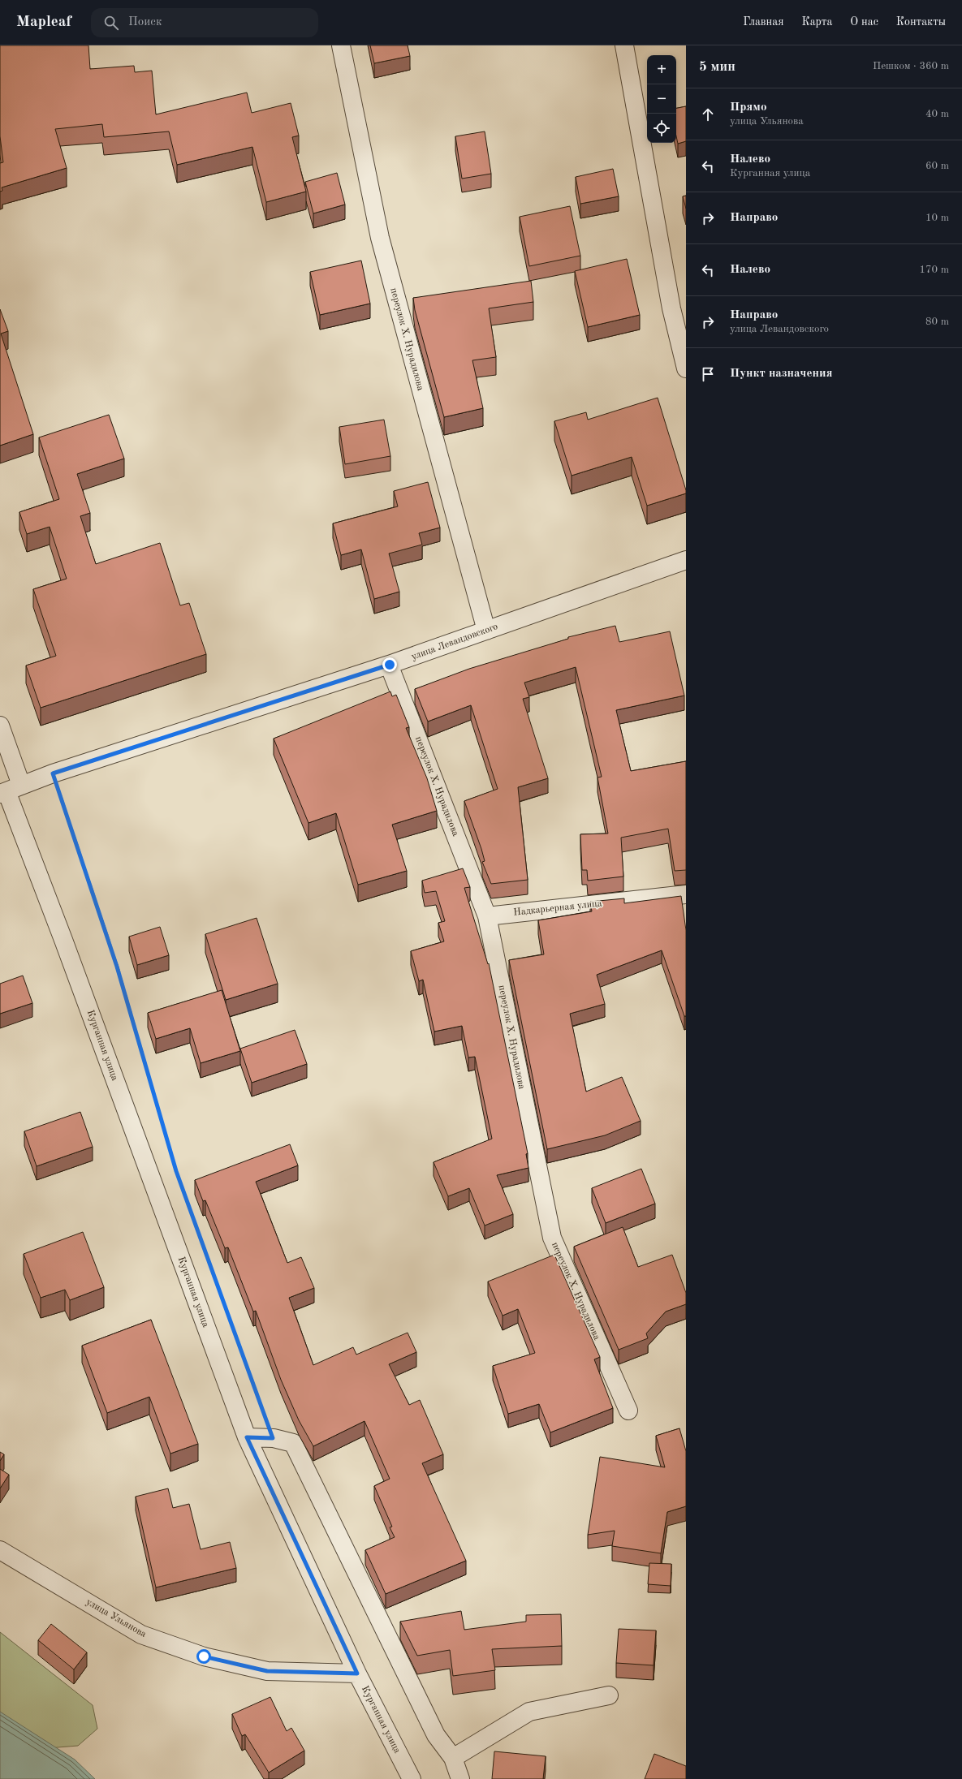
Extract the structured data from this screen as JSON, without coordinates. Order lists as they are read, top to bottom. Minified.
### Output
{"streets":{"street":["переулок Х. Нурадилова","улица Левандовского","Надкарьерная улица","Курганная улица","улица Ульянова"]},"crossings":[["переулок Х. Нурадилова","улица Левандовского"],["переулок Х. Нурадилова","Надкарьерная улица"],["улица Левандовского","Курганная улица"],["Курганная улица","улица Ульянова"]],"page":{"header":"Mapleaf","search":"Поиск","nav":["Главная","Карта","О нас","Контакты"],"heading":["5 мин","Пешком · 360 m"],"map_buttons":["+","−"],"list":[["Прямо","улица Ульянова","40 m"],["Налево","Курганная улица","60 m"],["Направо","10 m"],["Налево","170 m"],["Направо","улица Левандовского","80 m"],"Пункт назначения"]}}
